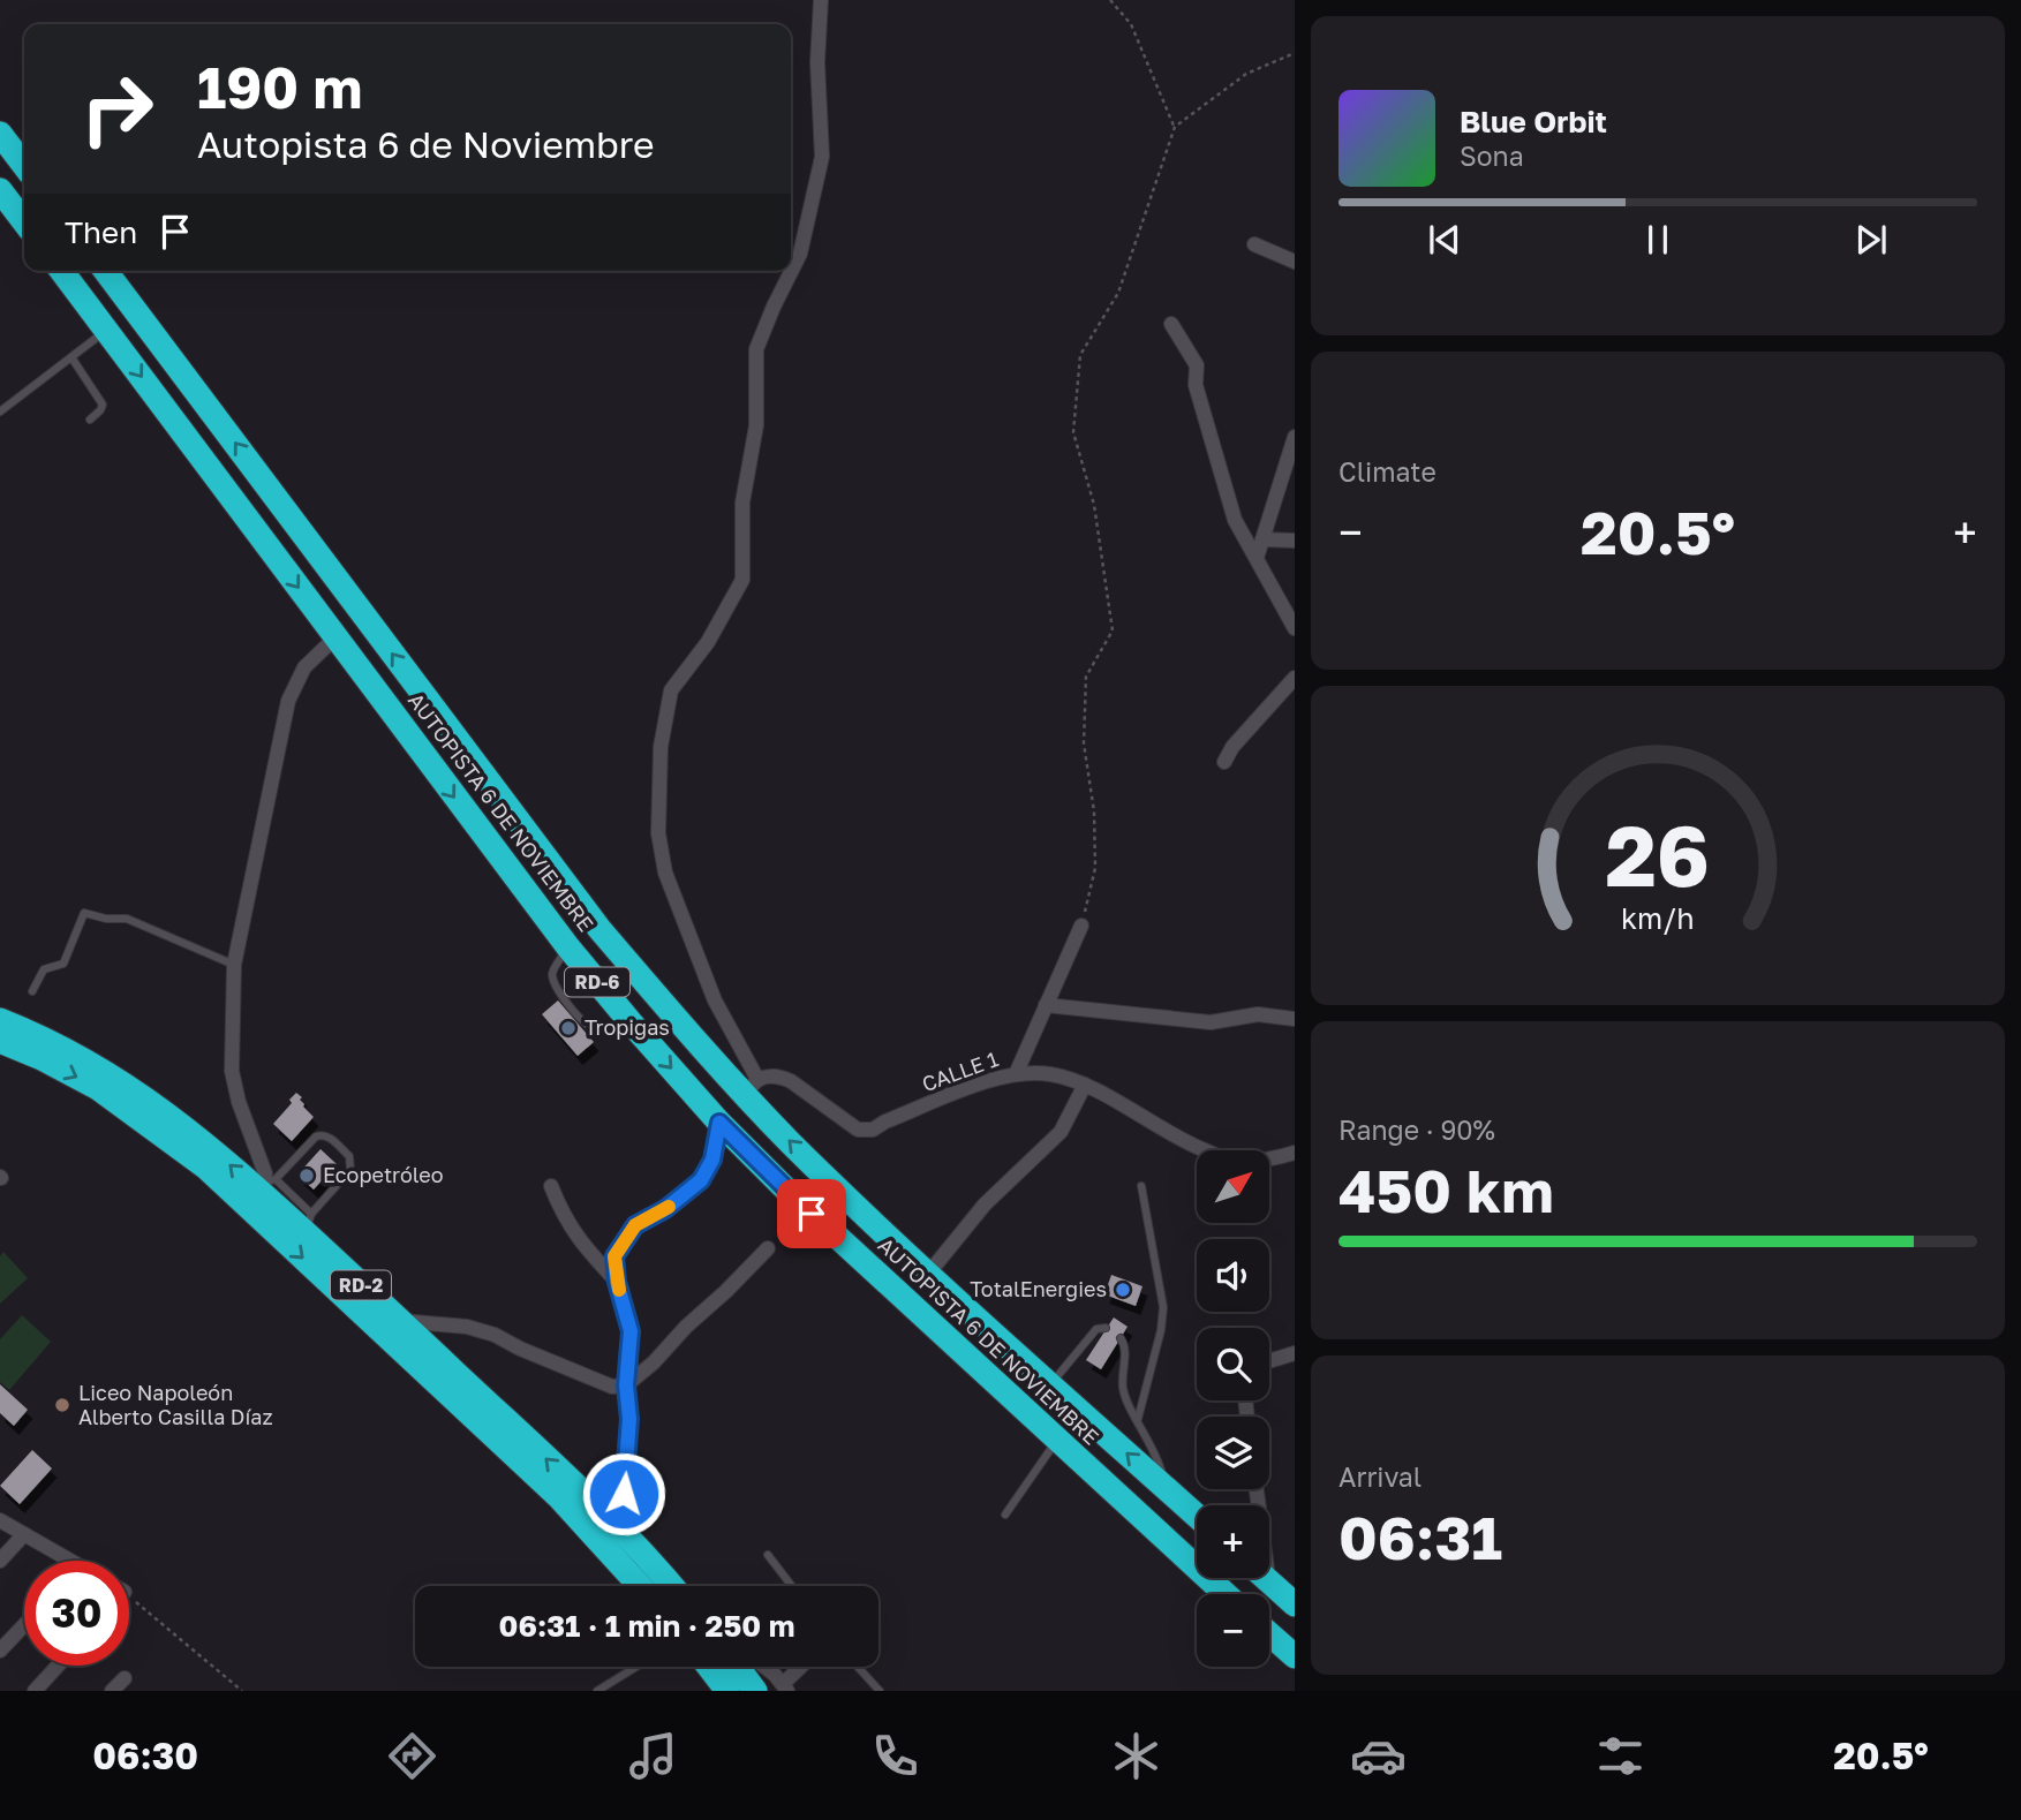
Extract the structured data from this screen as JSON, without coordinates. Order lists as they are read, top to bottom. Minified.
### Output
{"streets":{"highway":["AUTOPISTA 6 DE NOVIEMBRE","RD-6","RD-2"],"street":["CALLE 1"]},"crossings":[["AUTOPISTA 6 DE NOVIEMBRE","CALLE 1"]],"places":["Tropigas","Ecopetróleo","TotalEnergies","Liceo Napoleón Alberto Casilla Díaz"],"north":"top right","page":{"turn":["190 m","Autopista 6 de Noviembre"],"song":["Blue Orbit","Sona"],"then":"Then","tile":["Climate",["Range · 90%","450 km"],["Arrival","06:31"]],"heat":["−","20.5°","+"],"map_buttons":["+","−"],"limit":"30","trip":"06:31 · 1 min · 250 m","tabs":["06:30","20.5°"],"gauge":["26","km/h"]}}
